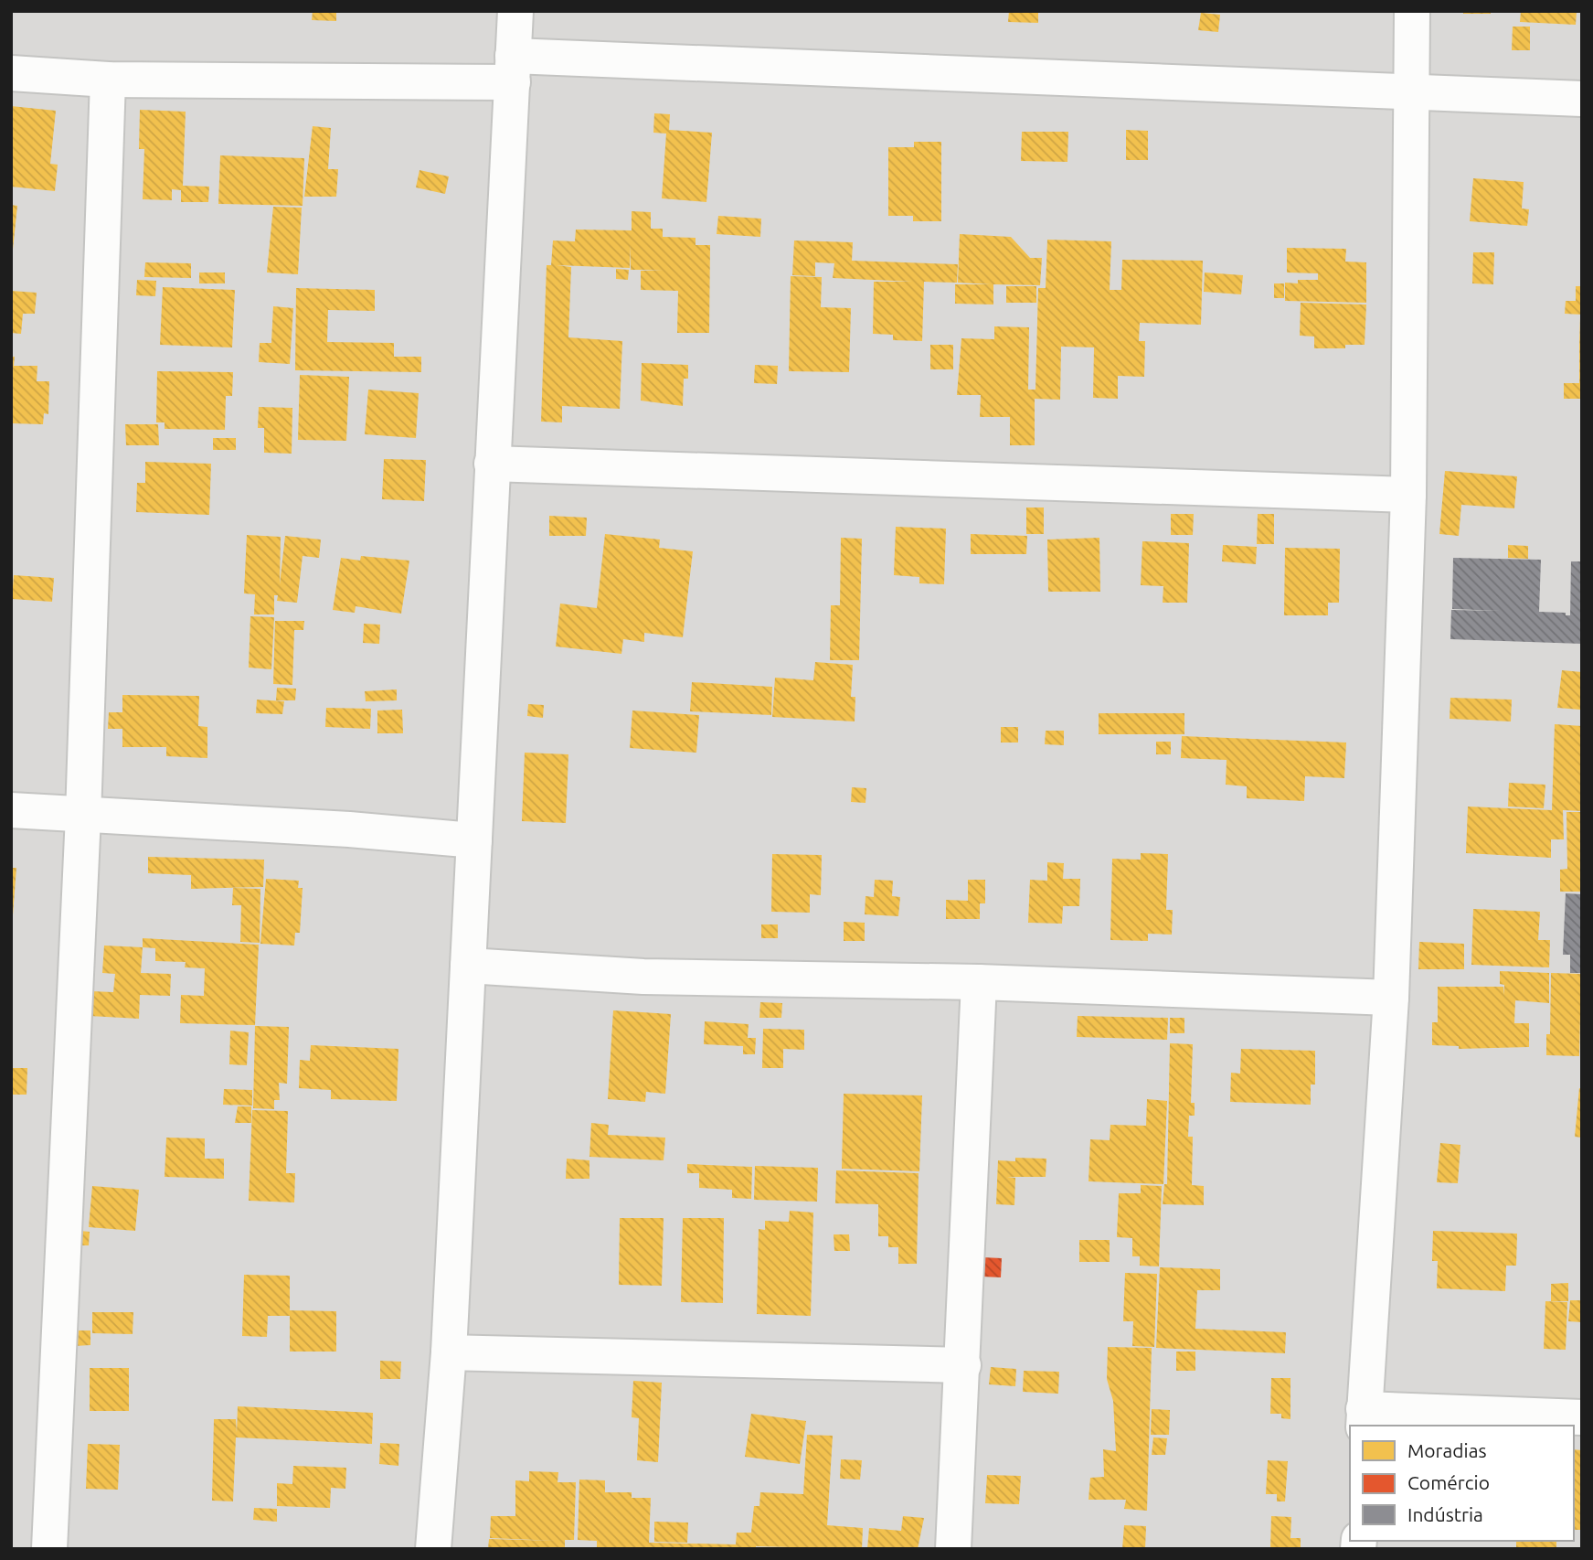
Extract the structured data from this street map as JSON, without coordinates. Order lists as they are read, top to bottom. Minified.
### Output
{"legend":["Moradias","Comércio","Indústria"]}
